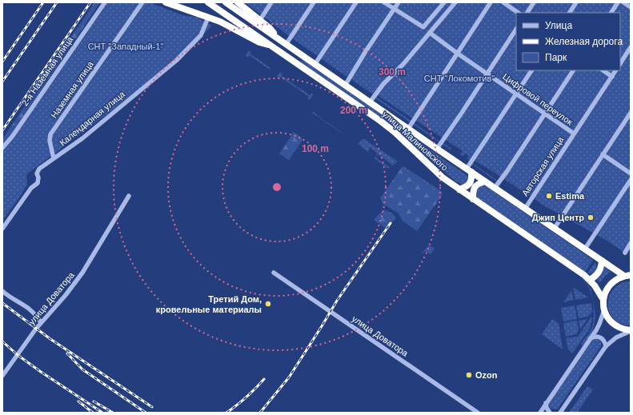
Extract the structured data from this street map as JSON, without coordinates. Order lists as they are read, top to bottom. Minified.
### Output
{"streets":{"highway":["улица Малиновского"],"street":["2-я Наземная улица","Наземная улица","Цифровой переулок","Календарная улица","Авторская улица","улица Доватора"]},"crossings":[["Наземная улица","Календарная улица"],["Цифровой переулок","Авторская улица"],["улица Малиновского","Авторская улица"]],"parks":["СНТ \"Западный-1\"","СНТ \"Локомотив\""],"places":["Estima","Джип Центр","Третий Дом, кровельные материалы","Ozon"],"legend":["Улица","Железная дорога","Парк"],"rings":["300 m","200 m","100 m"]}
